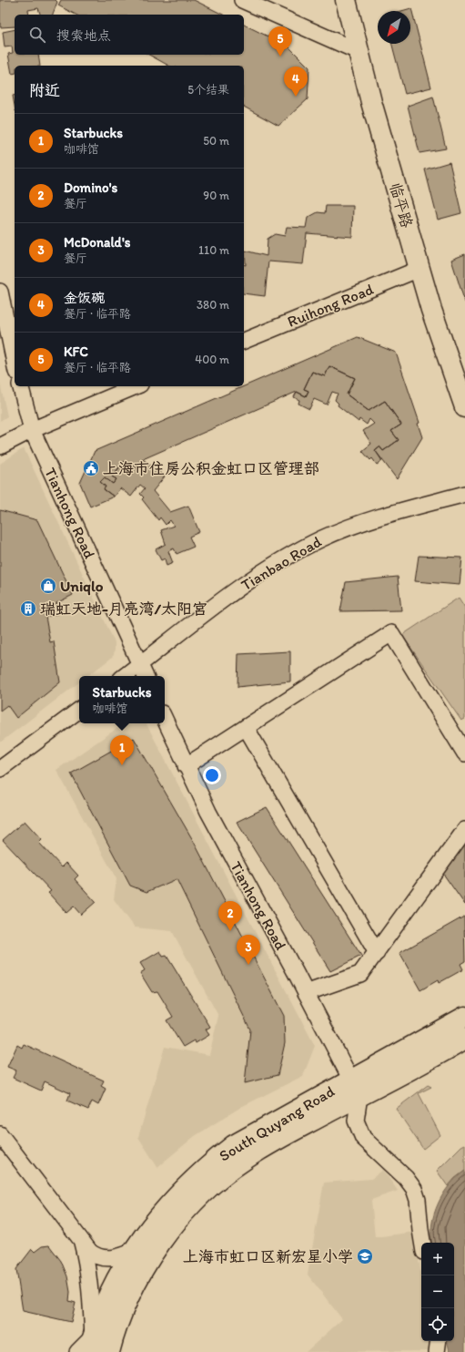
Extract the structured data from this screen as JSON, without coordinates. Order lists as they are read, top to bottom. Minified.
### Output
{"streets":{"main road":["临平路","South Quyang Road"],"street":["Ruihong Road","Tianhong Road","Tianbao Road"]},"crossings":[["临平路","Ruihong Road"],["Tianhong Road","Tianbao Road"],["Tianhong Road","South Quyang Road"]],"places":{"public building":["上海市住房公积金虹口区管理部"],"shop":["Uniqlo"],"building":["瑞虹天地-月亮湾/太阳宫"],"school or university":["上海市虹口区新宏星小学"]},"north":"bottom left","page":{"search":"搜索地点","pins":["5","4","1","2","3"],"heading":["附近","5个结果"],"list":[{"mark":"1","name":"Starbucks","note":"咖啡馆","value":"50 m"},{"mark":"2","name":"Domino's","note":"餐厅","value":"90 m"},{"mark":"3","name":"McDonald's","note":"餐厅","value":"110 m"},{"mark":"4","name":"金饭碗","note":"餐厅 · 临平路","value":"380 m"},{"mark":"5","name":"KFC","note":"餐厅 · 临平路","value":"400 m"}],"popup":["Starbucks","咖啡馆"],"map_buttons":["+","−"]}}
